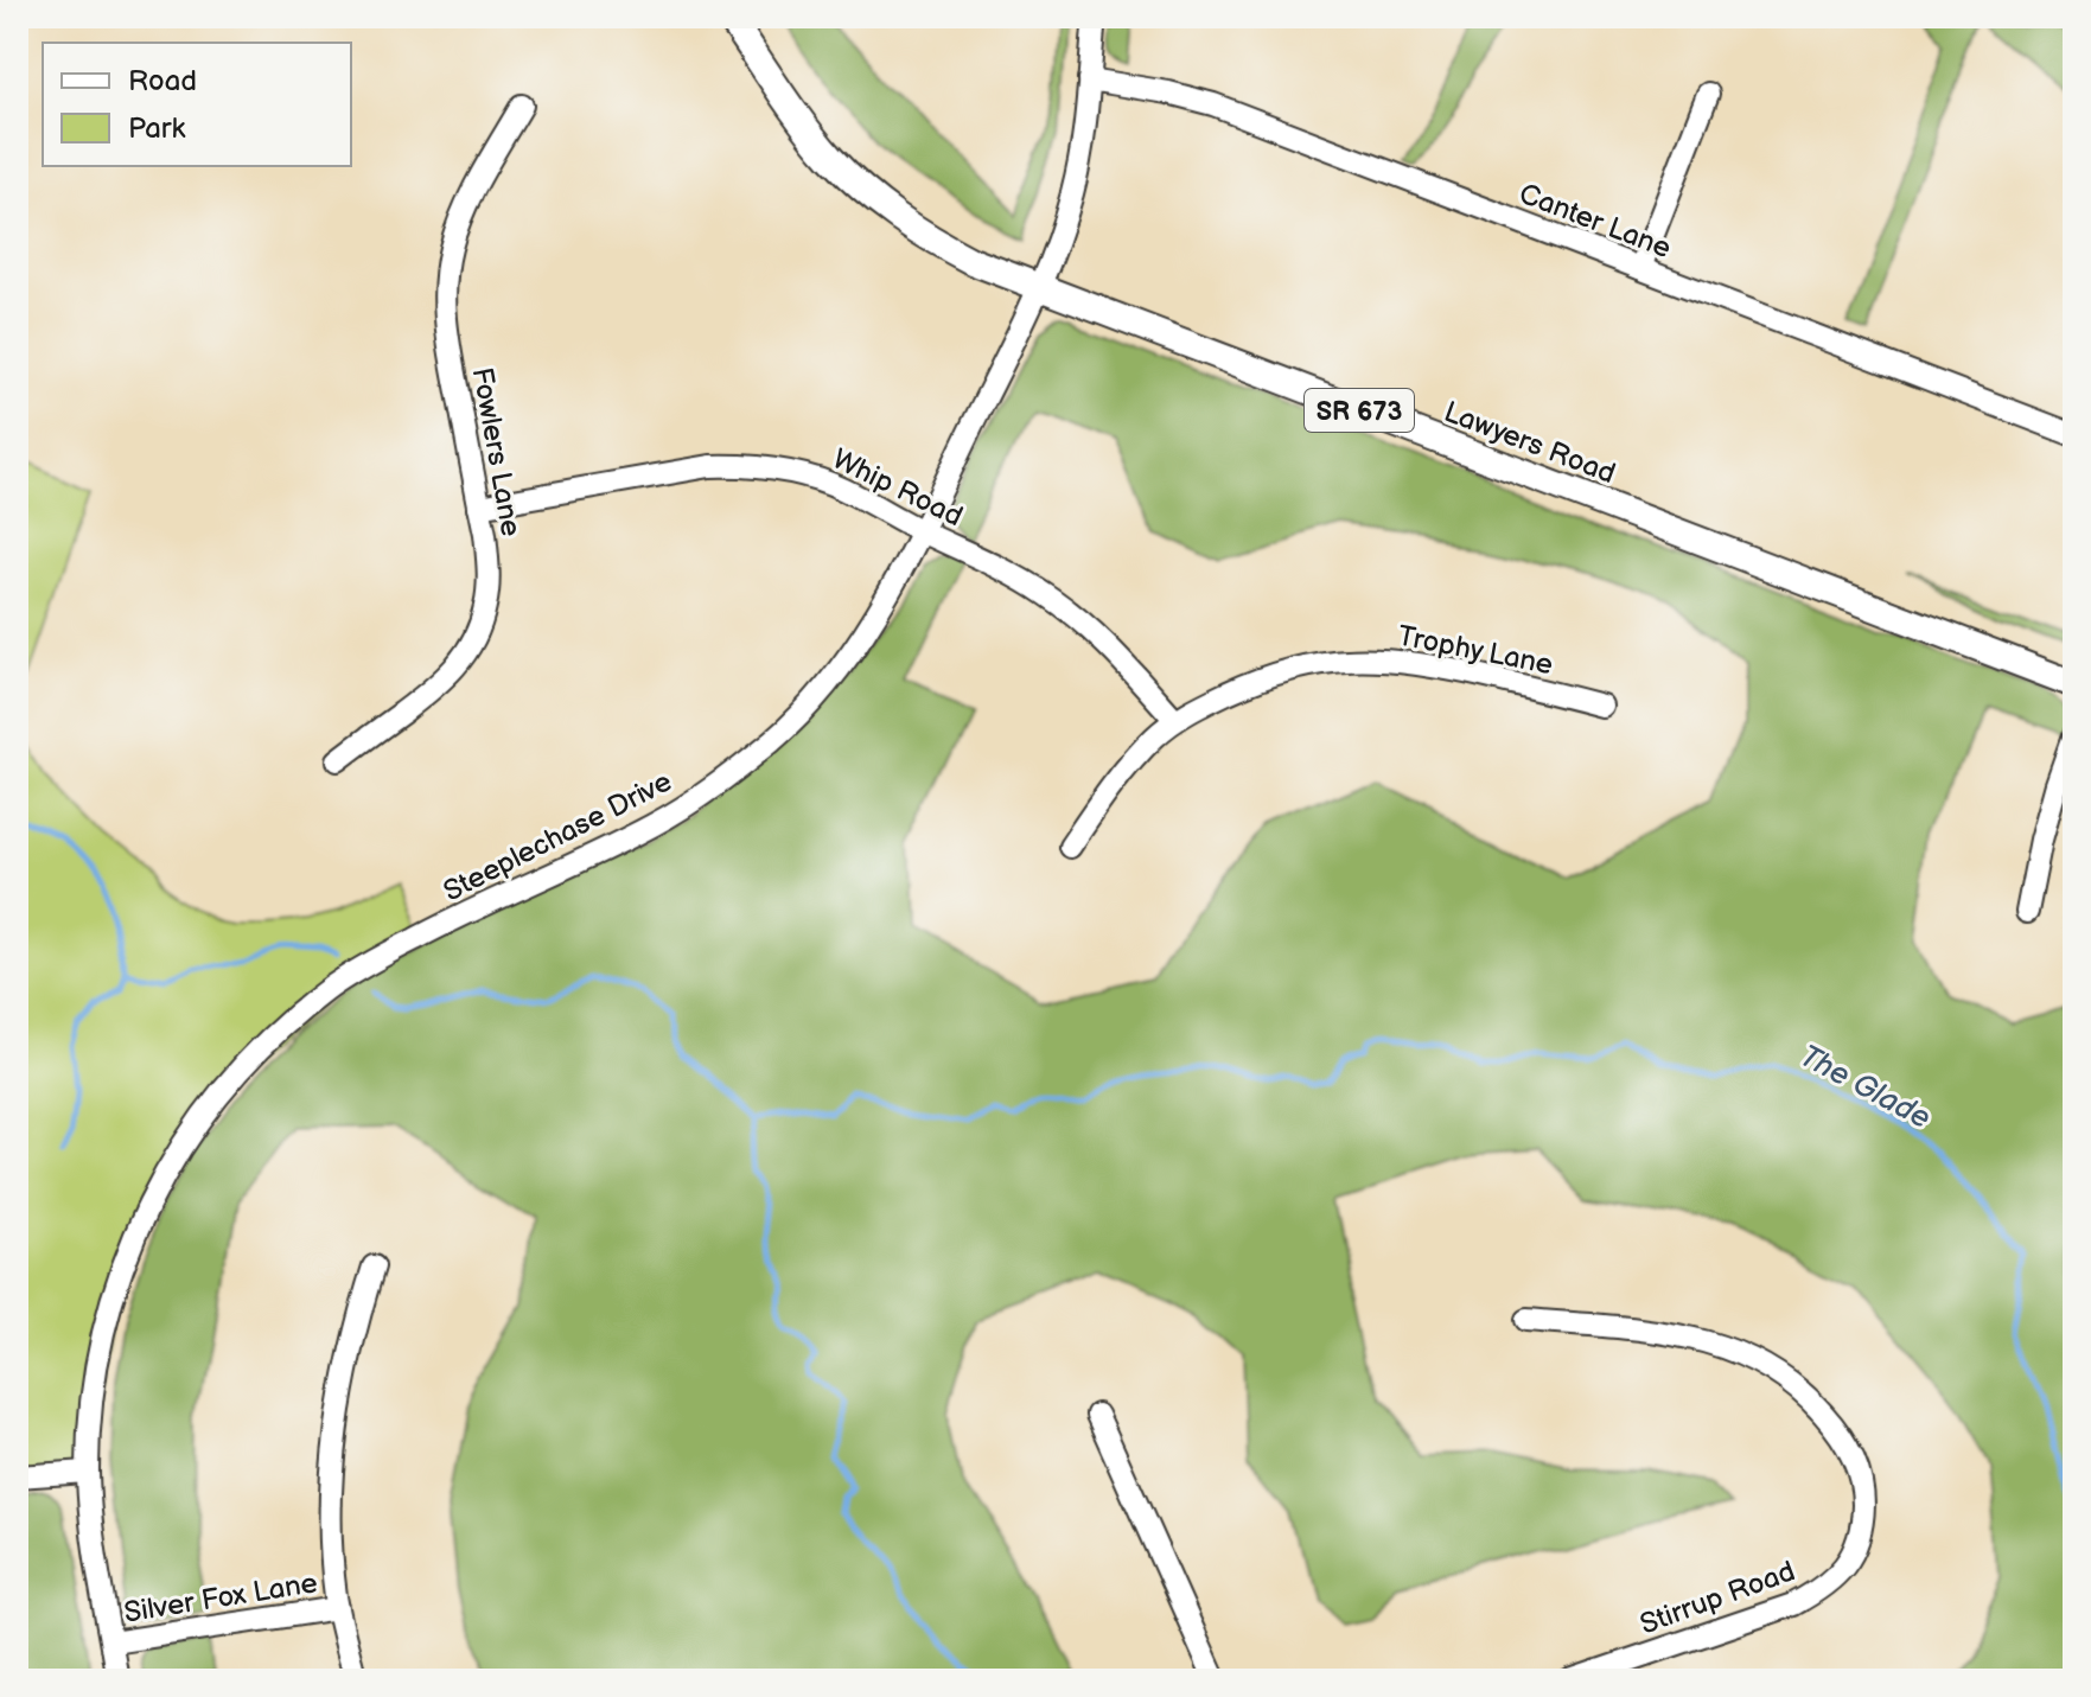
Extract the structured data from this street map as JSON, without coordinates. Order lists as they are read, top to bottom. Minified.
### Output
{"streets":{"main road":["SR 673","Lawyers Road"],"street":["Canter Lane","Fowlers Lane","Whip Road","Trophy Lane","Steeplechase Drive","Silver Fox Lane","Stirrup Road"]},"crossings":[["Canter Lane","Steeplechase Drive"],["Lawyers Road","Steeplechase Drive"],["Fowlers Lane","Whip Road"],["Whip Road","Trophy Lane"],["Whip Road","Steeplechase Drive"],["Steeplechase Drive","Silver Fox Lane"]],"water":["The Glade"],"legend":["Road","Park"]}
